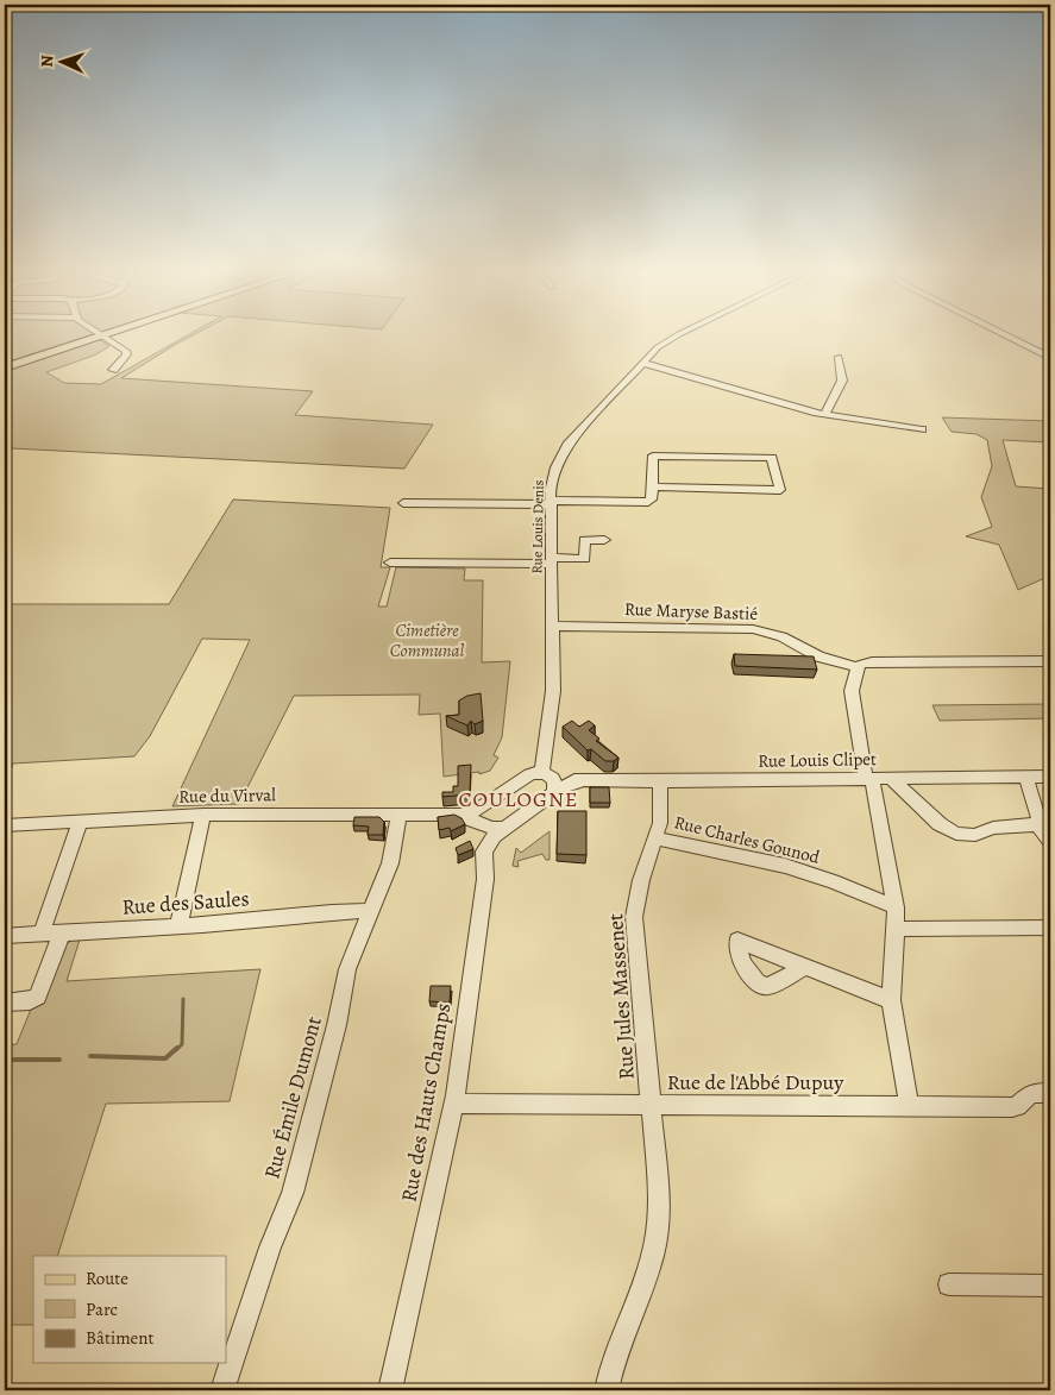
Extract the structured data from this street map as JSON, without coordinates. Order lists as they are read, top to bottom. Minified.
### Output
{"streets":{"street":["Rue Louis Denis","Rue Maryse Bastié","Rue Louis Clipet","Rue du Virval","Rue Charles Gounod","Rue des Saules","Rue Jules Massenet","Rue de l'Abbé Dupuy","Rue Émile Dumont","Rue des Hauts Champs"]},"crossings":[["Rue Louis Denis","Rue Maryse Bastié"],["Rue Louis Denis","Rue Louis Clipet"],["Rue Louis Denis","Rue du Virval"],["Rue Louis Denis","Rue des Hauts Champs"],["Rue Louis Clipet","Rue du Virval"],["Rue Louis Clipet","Rue Jules Massenet"],["Rue Louis Clipet","Rue des Hauts Champs"],["Rue du Virval","Rue Émile Dumont"],["Rue du Virval","Rue des Hauts Champs"],["Rue Charles Gounod","Rue Jules Massenet"],["Rue des Saules","Rue Émile Dumont"],["Rue Jules Massenet","Rue de l'Abbé Dupuy"],["Rue de l'Abbé Dupuy","Rue des Hauts Champs"]],"districts":["COULOGNE"],"parks":["Cimetière Communal"],"legend":["Route","Parc","Bâtiment"],"north":"left"}
